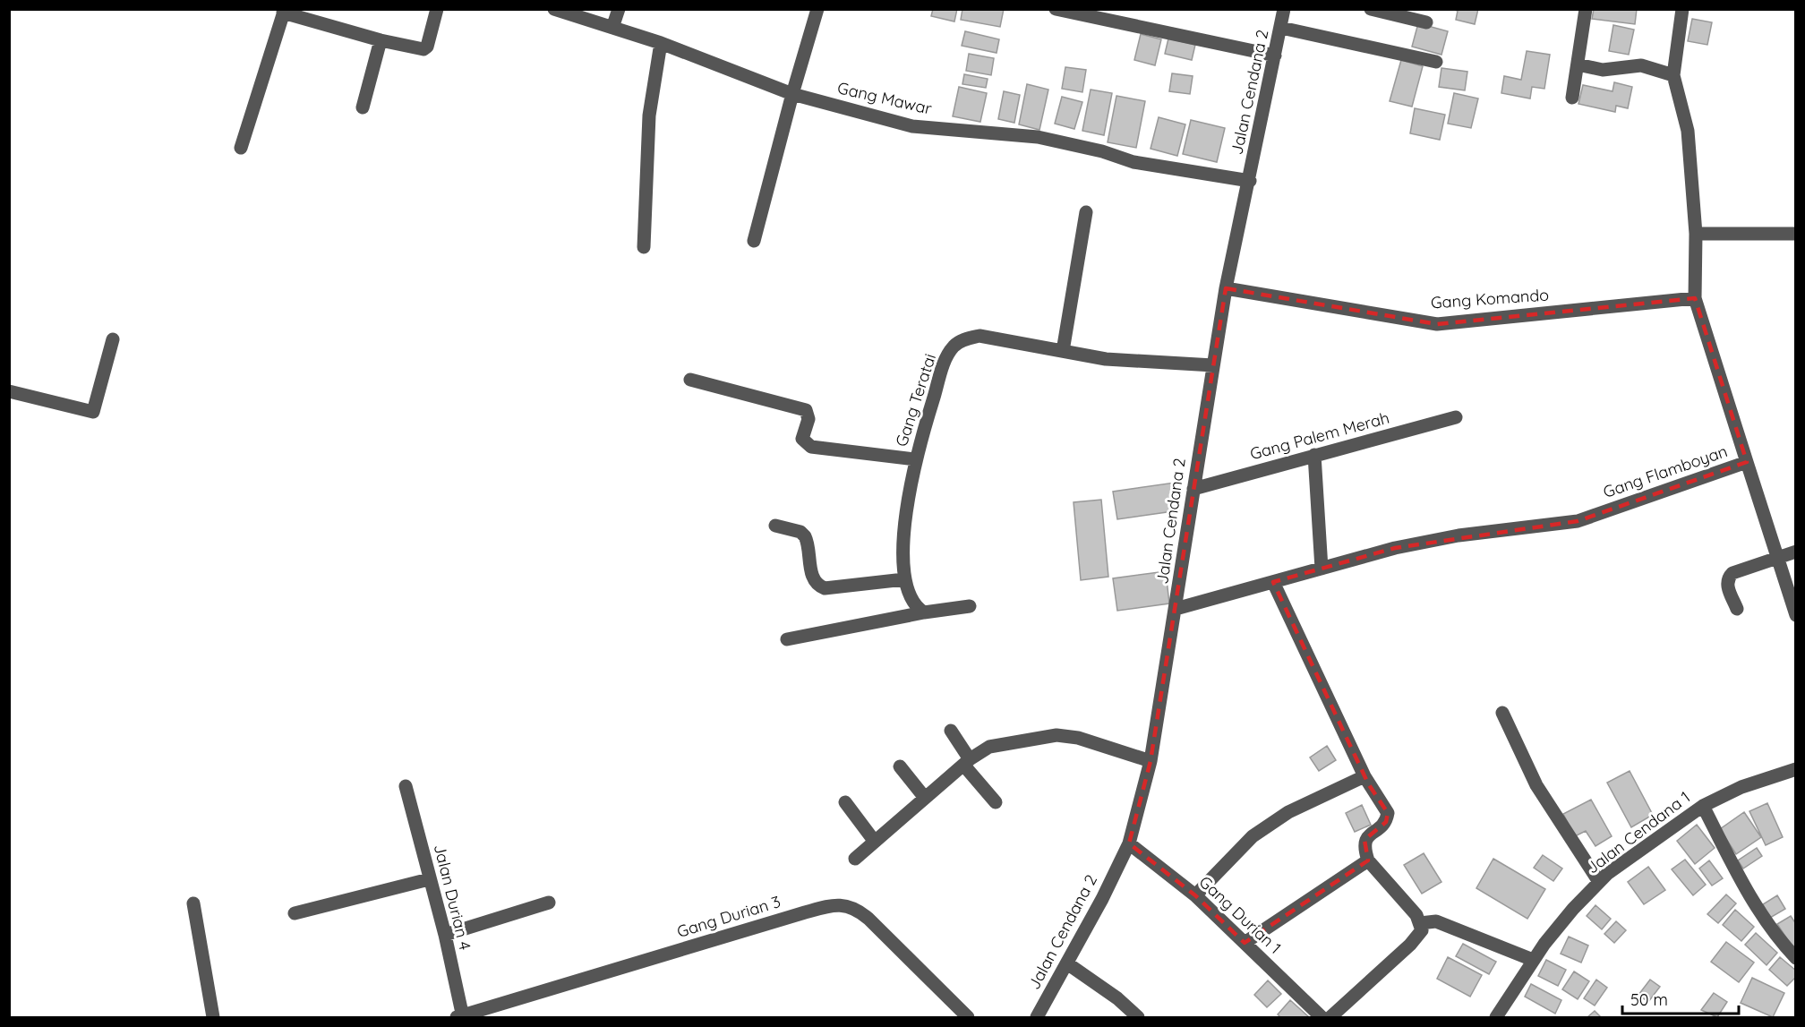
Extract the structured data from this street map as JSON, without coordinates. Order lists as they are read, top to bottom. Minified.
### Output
{"streets":{"street":["Jalan Cendana 2","Gang Mawar","Gang Komando","Gang Teratai","Gang Palem Merah","Gang Flamboyan","Jalan Cendana 1","Jalan Durian 4","Gang Durian 1","Gang Durian 3"]},"crossings":[["Jalan Cendana 2","Gang Mawar"],["Jalan Cendana 2","Gang Komando"],["Jalan Cendana 2","Gang Teratai"],["Jalan Cendana 2","Gang Palem Merah"],["Jalan Cendana 2","Gang Flamboyan"],["Jalan Cendana 2","Gang Durian 1"],["Gang Komando","Gang Flamboyan"],["Jalan Durian 4","Gang Durian 3"]],"scale_bar":"50 m"}
